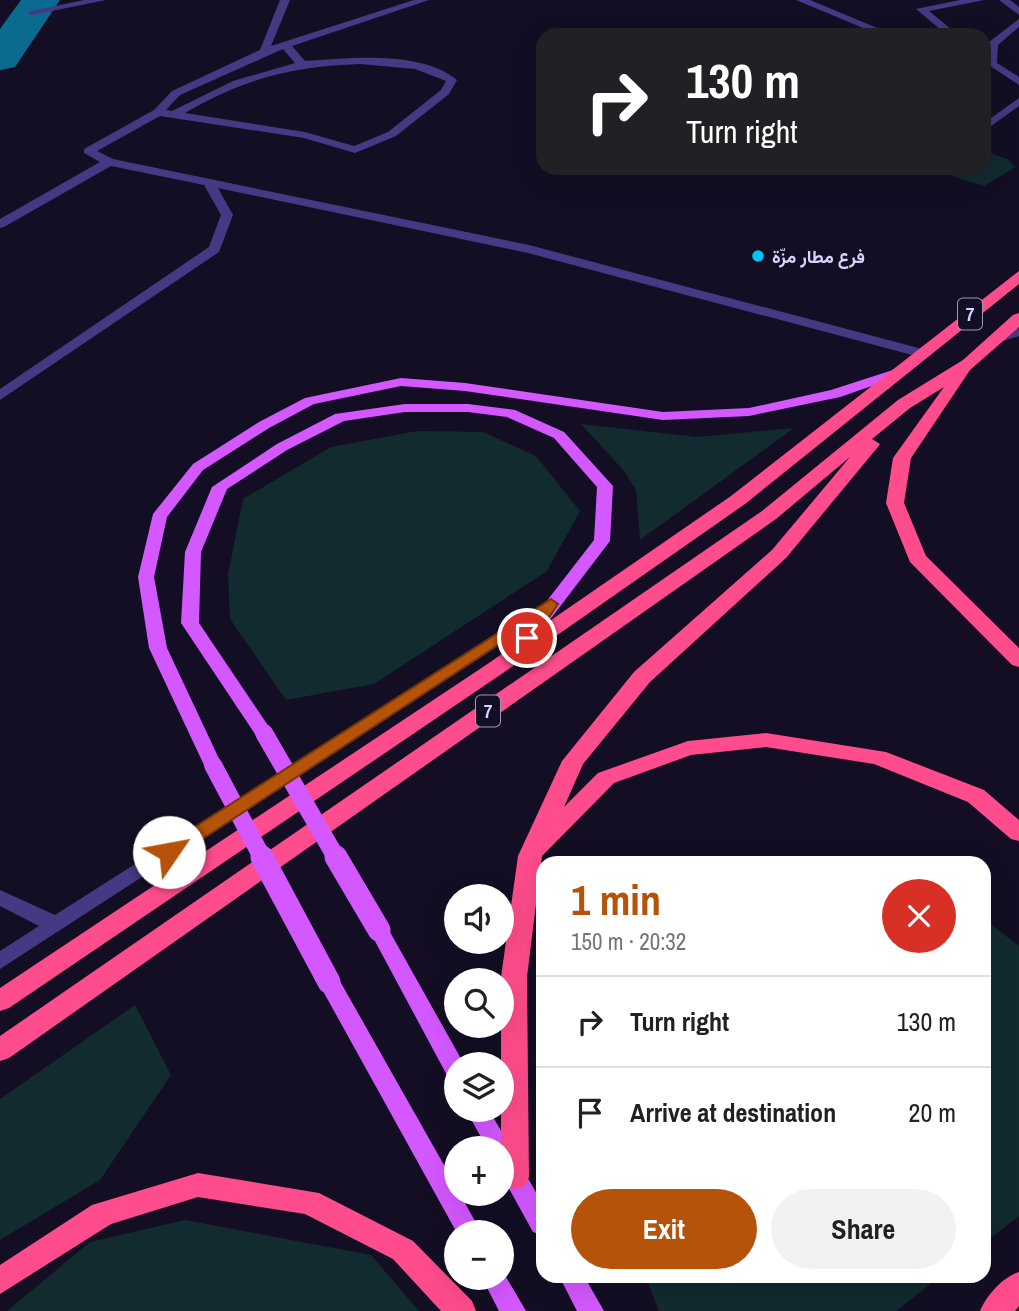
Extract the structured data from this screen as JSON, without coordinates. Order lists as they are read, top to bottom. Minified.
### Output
{"streets":{"highway":["7"]},"places":["فرع مطار مزّة"],"page":{"turn":["130 m","Turn right"],"heading":["1 min","150 m · 20:32"],"map_buttons":["+","−"],"list":[{"name":"Turn right","value":"130 m"},{"name":"Arrive at destination","value":"20 m"}],"buttons":["Exit","Share"]}}
